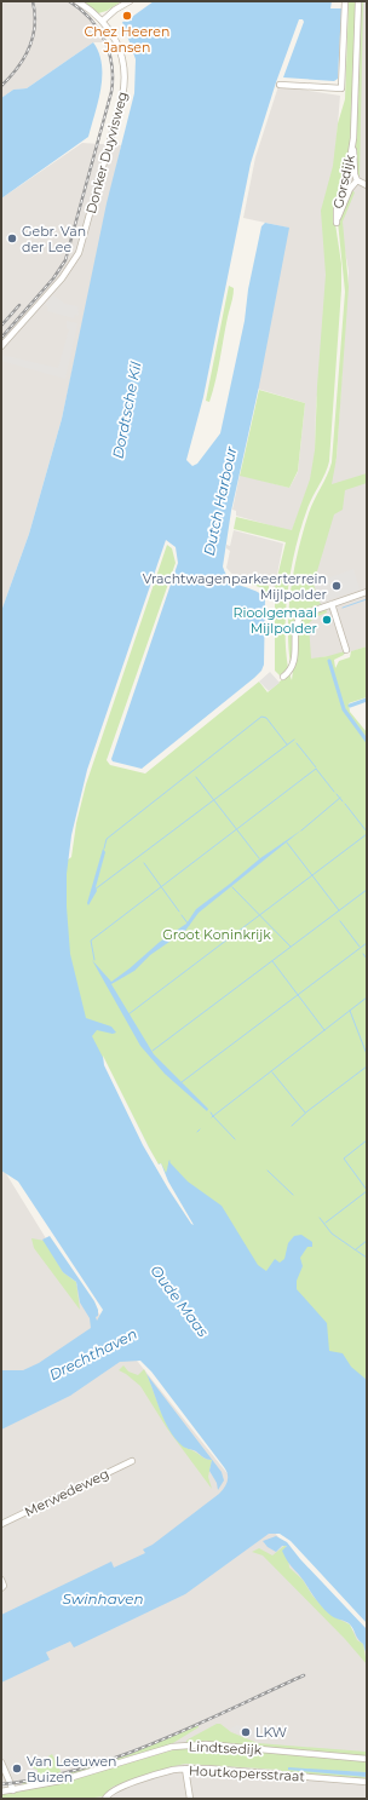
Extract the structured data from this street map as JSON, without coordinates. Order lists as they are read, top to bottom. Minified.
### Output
{"streets":{"street":["Donker Duyvisweg","Gorsdijk","Merwedeweg","Lindtsedijk","Houtkopersstraat"]},"water":["Dordtsche Kil","Dutch Harbour","Oude Maas","Drechthaven","Swinhaven"],"parks":["Groot Koninkrijk"],"places":["Chez Heeren Jansen","Gebr. Van der Lee","Vrachtwagenparkeerterrein Mijlpolder","Rioolgemaal Mijlpolder","LKW","Van Leeuwen Buizen"]}
